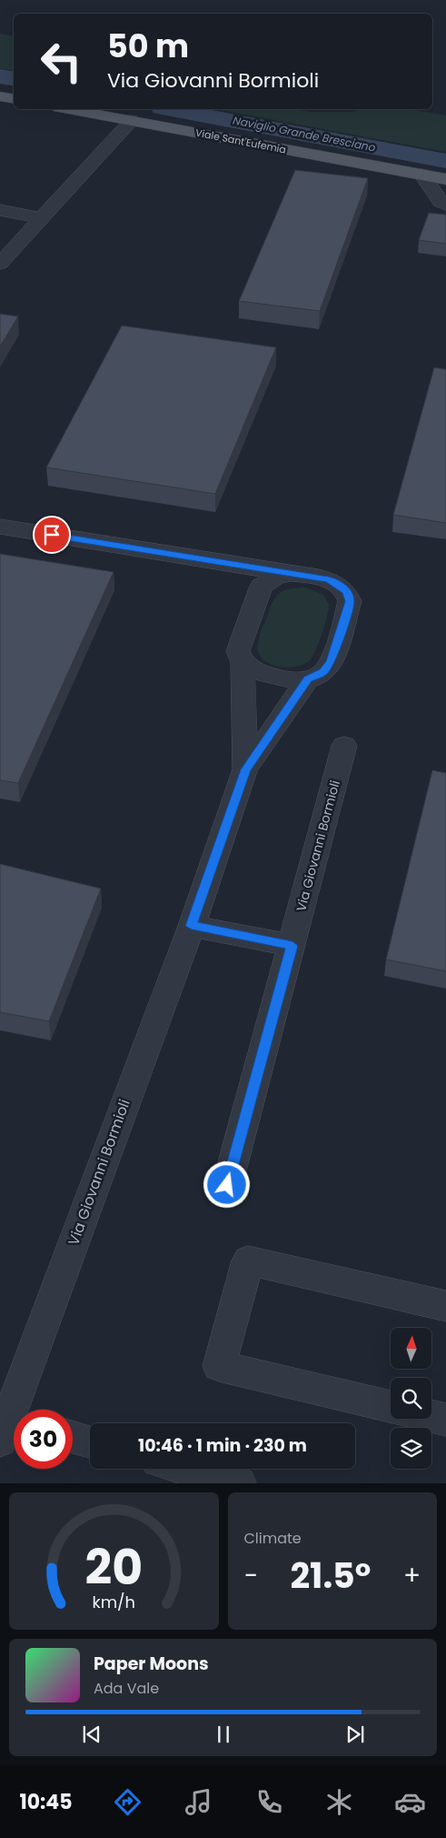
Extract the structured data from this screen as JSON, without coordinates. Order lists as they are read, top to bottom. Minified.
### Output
{"streets":{"main road":["Viale Sant'Eufemia"],"street":["Via Giovanni Bormioli"]},"water":["Naviglio Grande Bresciano"],"north":"top","page":{"turn":["50 m","Via Giovanni Bormioli"],"limit":"30","trip":"10:46 · 1 min · 230 m","tile":"Climate","heat":["−","21.5°","+"],"song":["Paper Moons","Ada Vale"],"tabs":"10:45","gauge":["20","km/h"]}}
